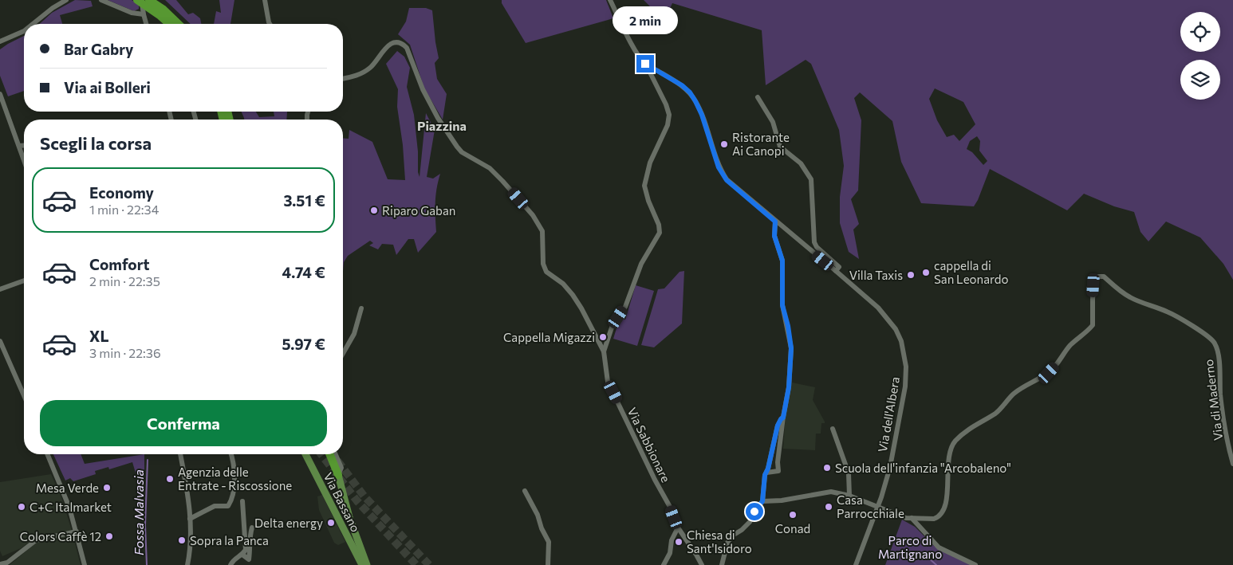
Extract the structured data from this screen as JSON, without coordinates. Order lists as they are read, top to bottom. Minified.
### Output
{"streets":{"main road":["Via Bassano"],"street":["Via di Maderno","Via dell'Albera","Via Sabbionare"]},"crossings":[["Via di Maderno","Via dell'Albera"],["Via dell'Albera","Via Sabbionare"]],"districts":["Piazzina"],"water":["Fossa Malvasia"],"parks":["Parco di Martignano"],"places":["Ristorante Ai Canopi","Riparo Gaban","cappella di San Leonardo","Villa Taxis","Cappella Migazzi","Scuola dell'infanzia \"Arcobaleno\"","Agenzia delle Entrate - Riscossione","Mesa Verde","C+C Italmarket","Casa Parrocchiale","Conad","Delta energy","Colors Caffè 12","Sopra la Panca","Chiesa di Sant'Isidoro"],"page":{"bubble":"2 min","banner":["Bar Gabry","Via ai Bolleri"],"heading":"Scegli la corsa","list":[{"name":"Economy","note":"1 min · 22:34","value":"3.51 €"},{"name":"Comfort","note":"2 min · 22:35","value":"4.74 €"},{"name":"XL","note":"3 min · 22:36","value":"5.97 €"}],"buttons":"Conferma"}}
